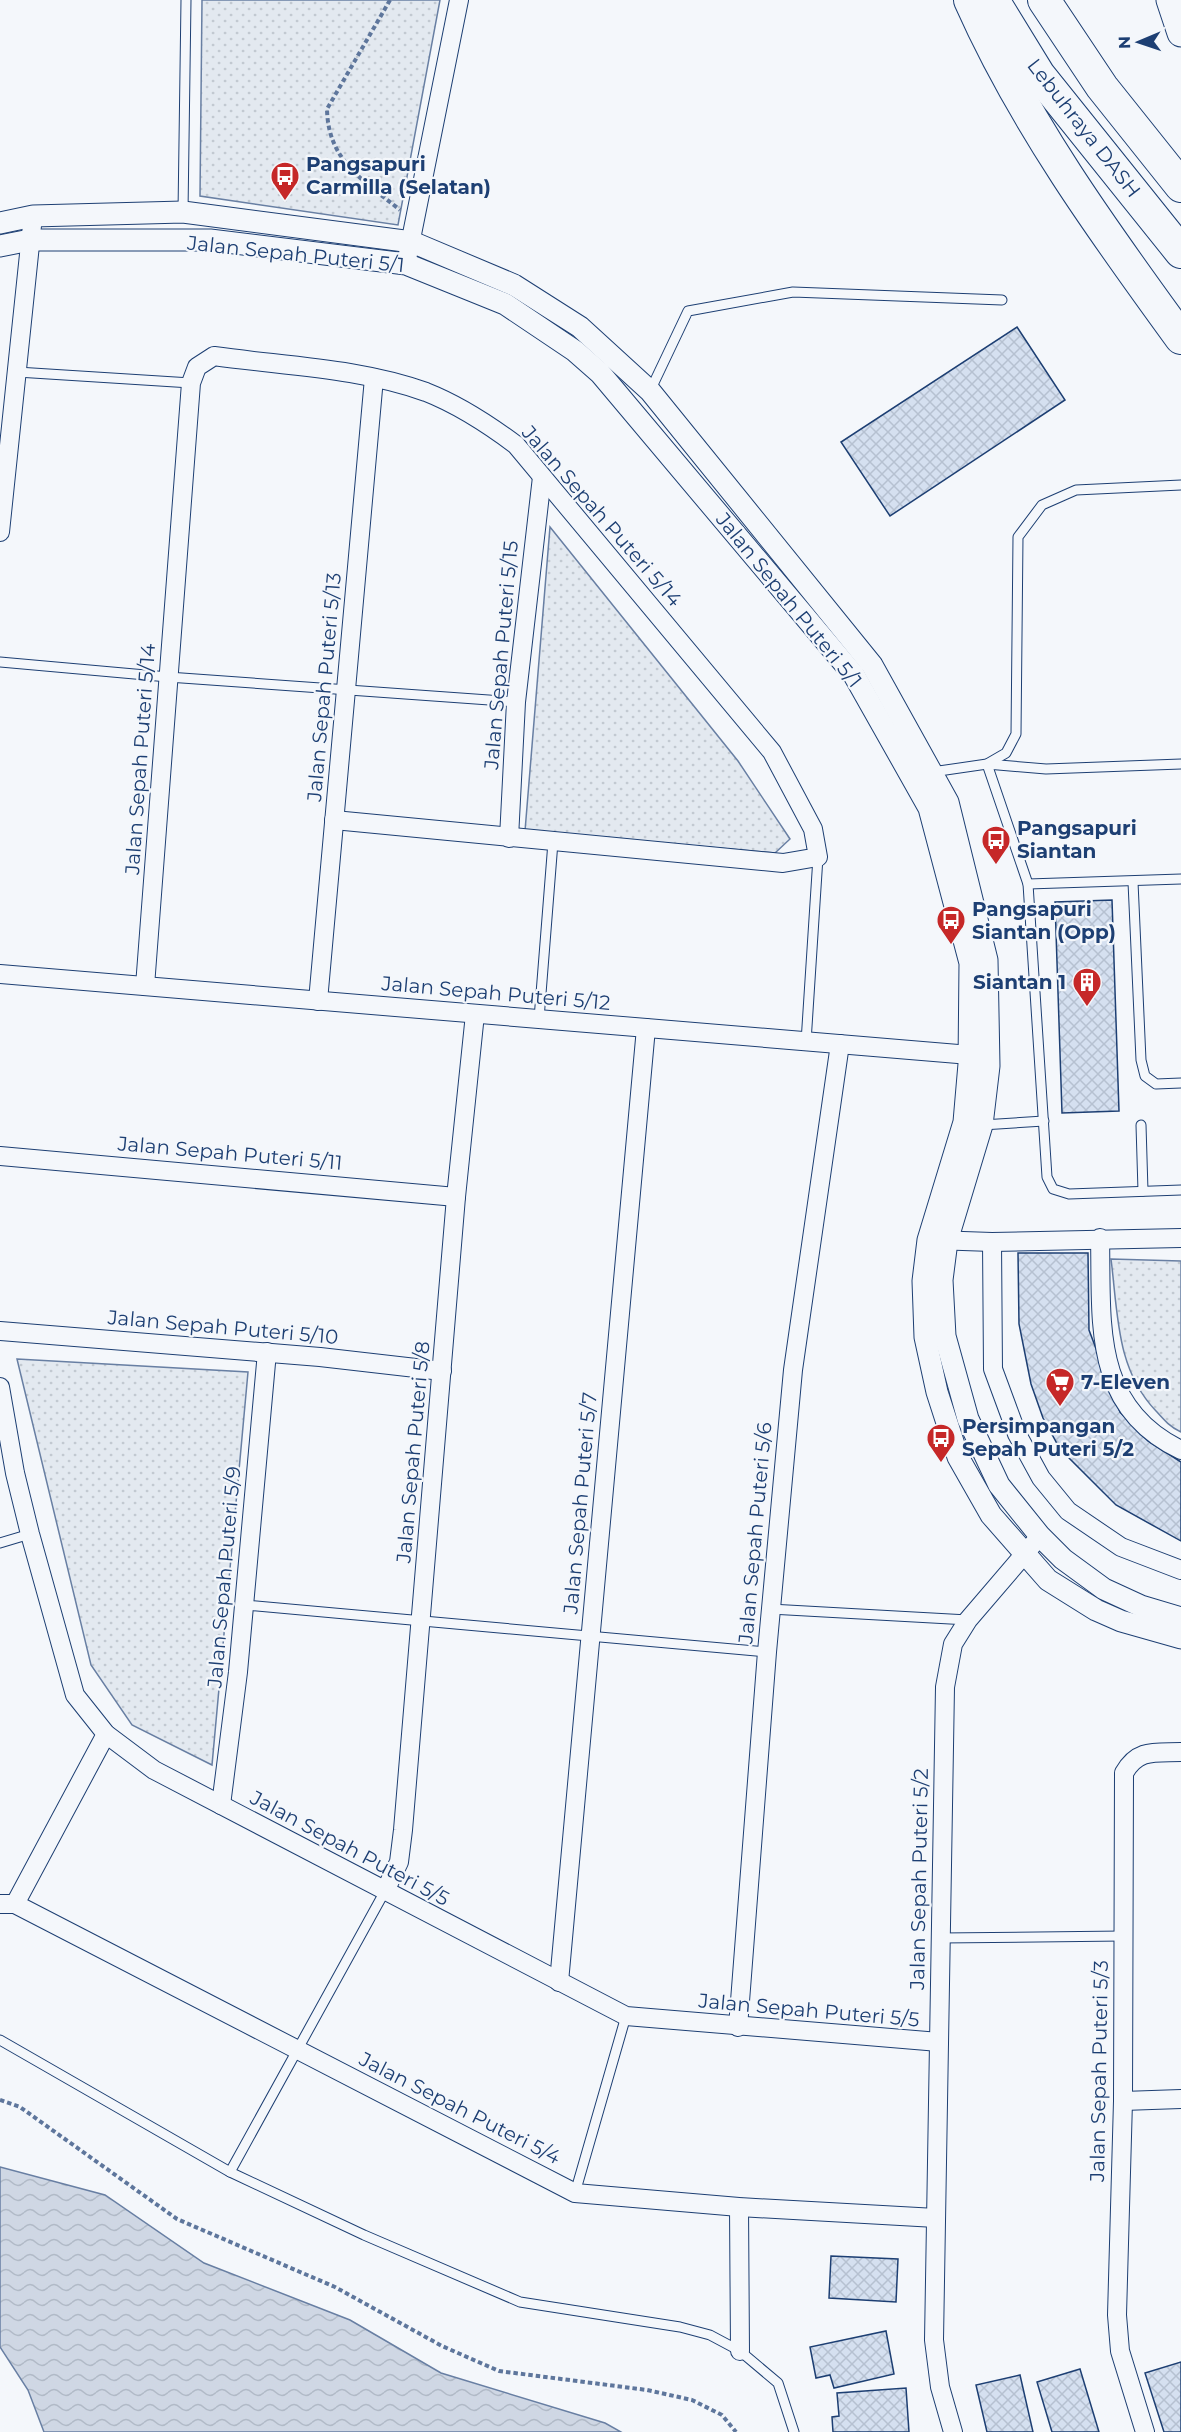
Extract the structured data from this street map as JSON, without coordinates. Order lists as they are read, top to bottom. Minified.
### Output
{"streets":{"highway":["Lebuhraya DASH"],"street":["Jalan Sepah Puteri 5/1","Jalan Sepah Puteri 5/14","Jalan Sepah Puteri 5/15","Jalan Sepah Puteri 5/13","Jalan Sepah Puteri 5/12","Jalan Sepah Puteri 5/11","Jalan Sepah Puteri 5/10","Jalan Sepah Puteri 5/8","Jalan Sepah Puteri 5/7","Jalan Sepah Puteri 5/6","Jalan Sepah Puteri 5/9","Jalan Sepah Puteri 5/5","Jalan Sepah Puteri 5/2","Jalan Sepah Puteri 5/3","Jalan Sepah Puteri 5/4"]},"crossings":[["Jalan Sepah Puteri 5/1","Jalan Sepah Puteri 5/12"],["Jalan Sepah Puteri 5/1","Jalan Sepah Puteri 5/2"],["Jalan Sepah Puteri 5/14","Jalan Sepah Puteri 5/15"],["Jalan Sepah Puteri 5/14","Jalan Sepah Puteri 5/13"],["Jalan Sepah Puteri 5/14","Jalan Sepah Puteri 5/12"],["Jalan Sepah Puteri 5/13","Jalan Sepah Puteri 5/12"],["Jalan Sepah Puteri 5/12","Jalan Sepah Puteri 5/8"],["Jalan Sepah Puteri 5/12","Jalan Sepah Puteri 5/7"],["Jalan Sepah Puteri 5/12","Jalan Sepah Puteri 5/6"],["Jalan Sepah Puteri 5/11","Jalan Sepah Puteri 5/8"],["Jalan Sepah Puteri 5/10","Jalan Sepah Puteri 5/8"],["Jalan Sepah Puteri 5/10","Jalan Sepah Puteri 5/9"],["Jalan Sepah Puteri 5/8","Jalan Sepah Puteri 5/5"],["Jalan Sepah Puteri 5/7","Jalan Sepah Puteri 5/5"],["Jalan Sepah Puteri 5/6","Jalan Sepah Puteri 5/5"],["Jalan Sepah Puteri 5/9","Jalan Sepah Puteri 5/5"],["Jalan Sepah Puteri 5/5","Jalan Sepah Puteri 5/2"],["Jalan Sepah Puteri 5/2","Jalan Sepah Puteri 5/4"]],"places":{"bus stop":["Pangsapuri Carmilla (Selatan)","Pangsapuri Siantan","Pangsapuri Siantan (Opp)","Persimpangan Sepah Puteri 5/2"],"building":["Siantan 1"],"supermarket":["7-Eleven"]},"north":"left"}
